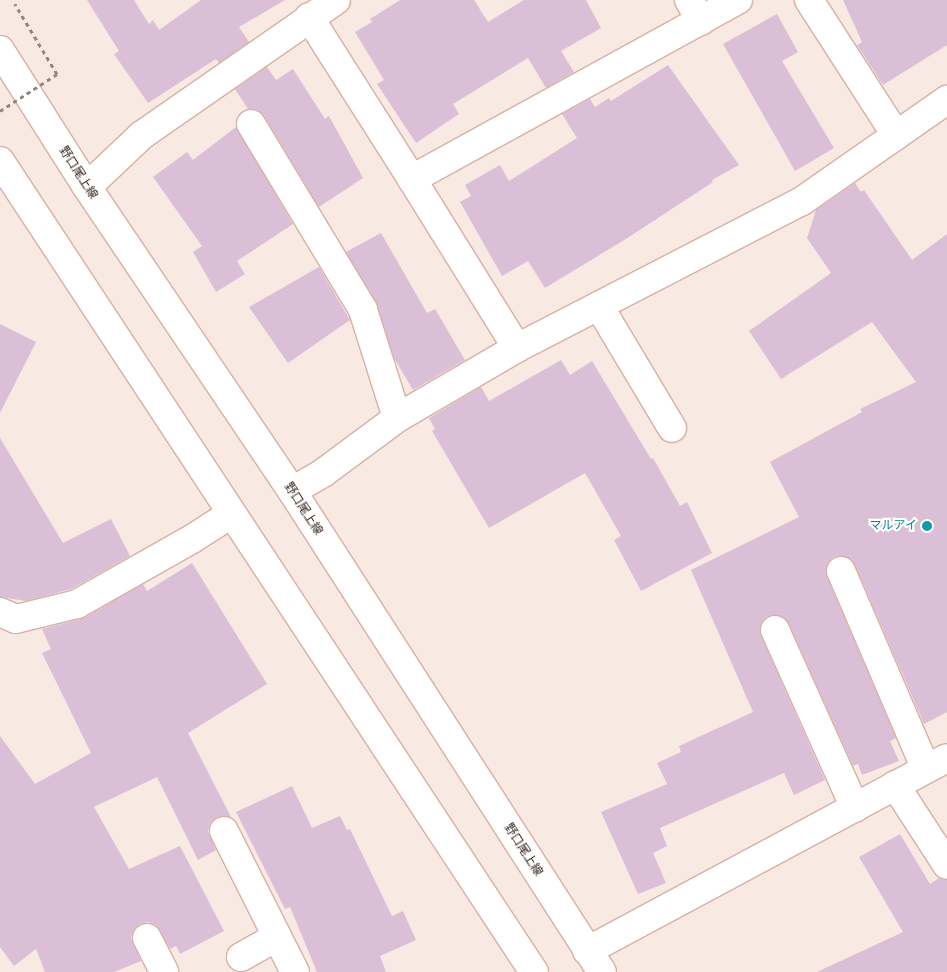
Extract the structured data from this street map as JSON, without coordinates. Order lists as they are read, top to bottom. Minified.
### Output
{"streets":{"street":["野口尾上線"]},"places":["マルアイ"]}
